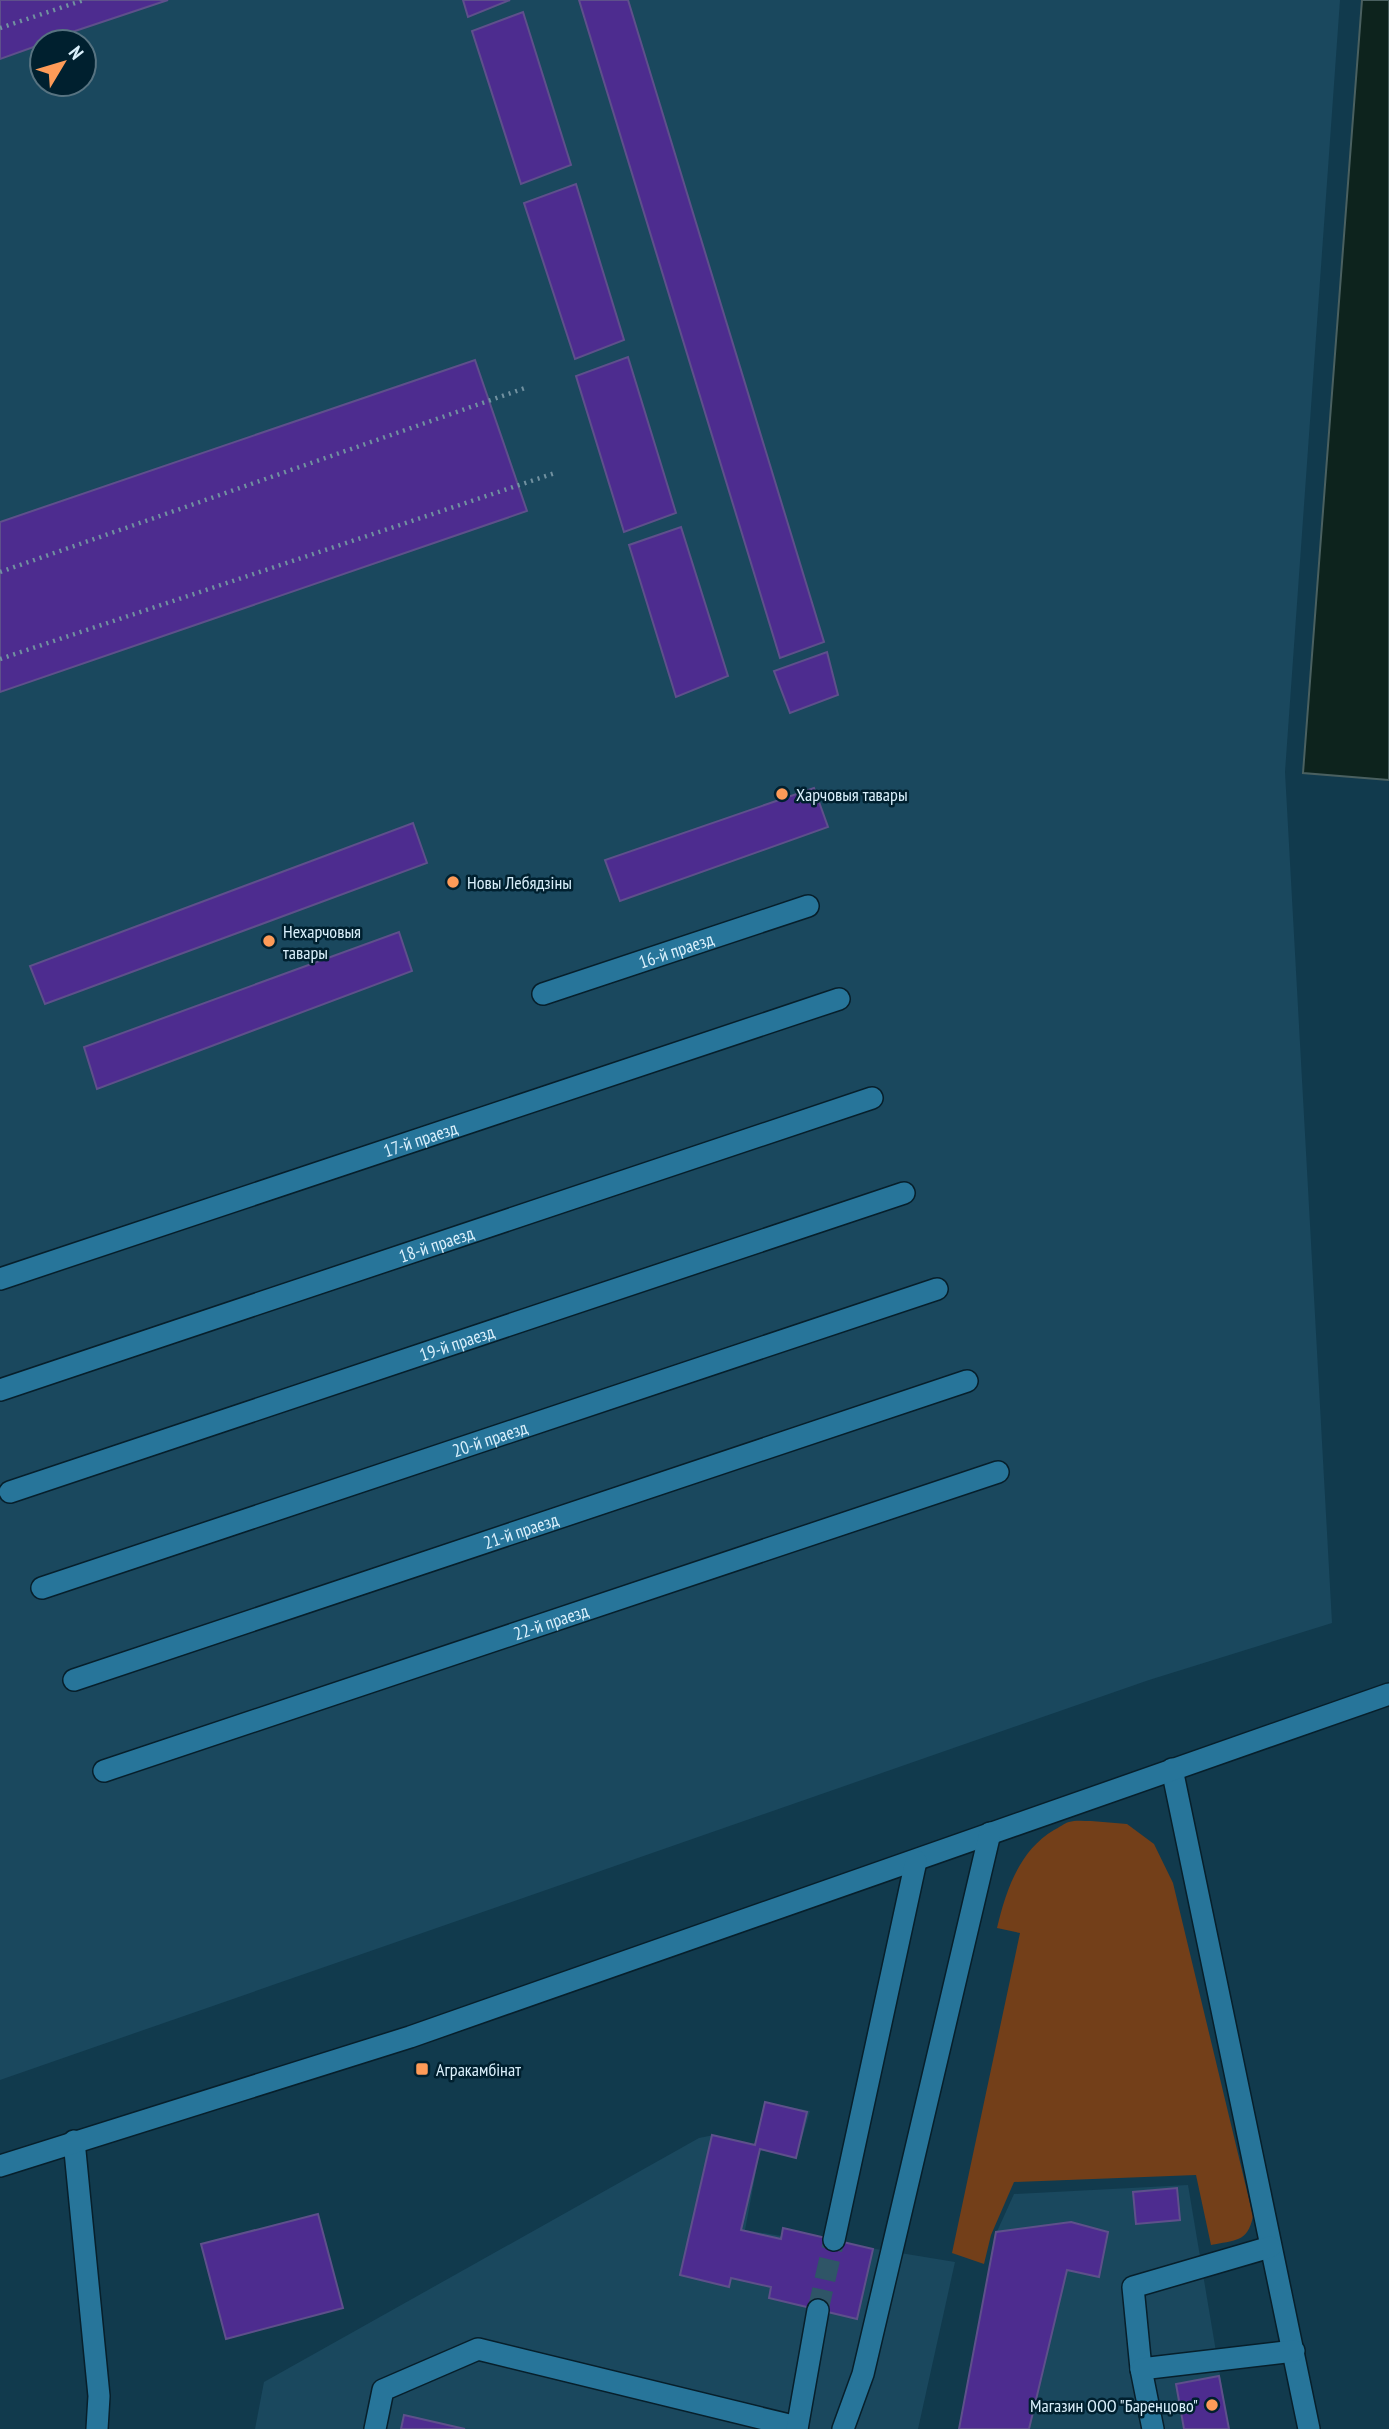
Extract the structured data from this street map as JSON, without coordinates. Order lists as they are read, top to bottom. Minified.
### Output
{"streets":{"street":["16-й праезд","17-й праезд","18-й праезд","19-й праезд","20-й праезд","21-й праезд","22-й праезд"]},"places":{"other":["Харчовыя тавары","Новы Лебядзіны","Нехарчовыя тавары","Магазин ООО \"Баренцово\""],"transit":["Агракамбінат"]},"north":"top right"}
